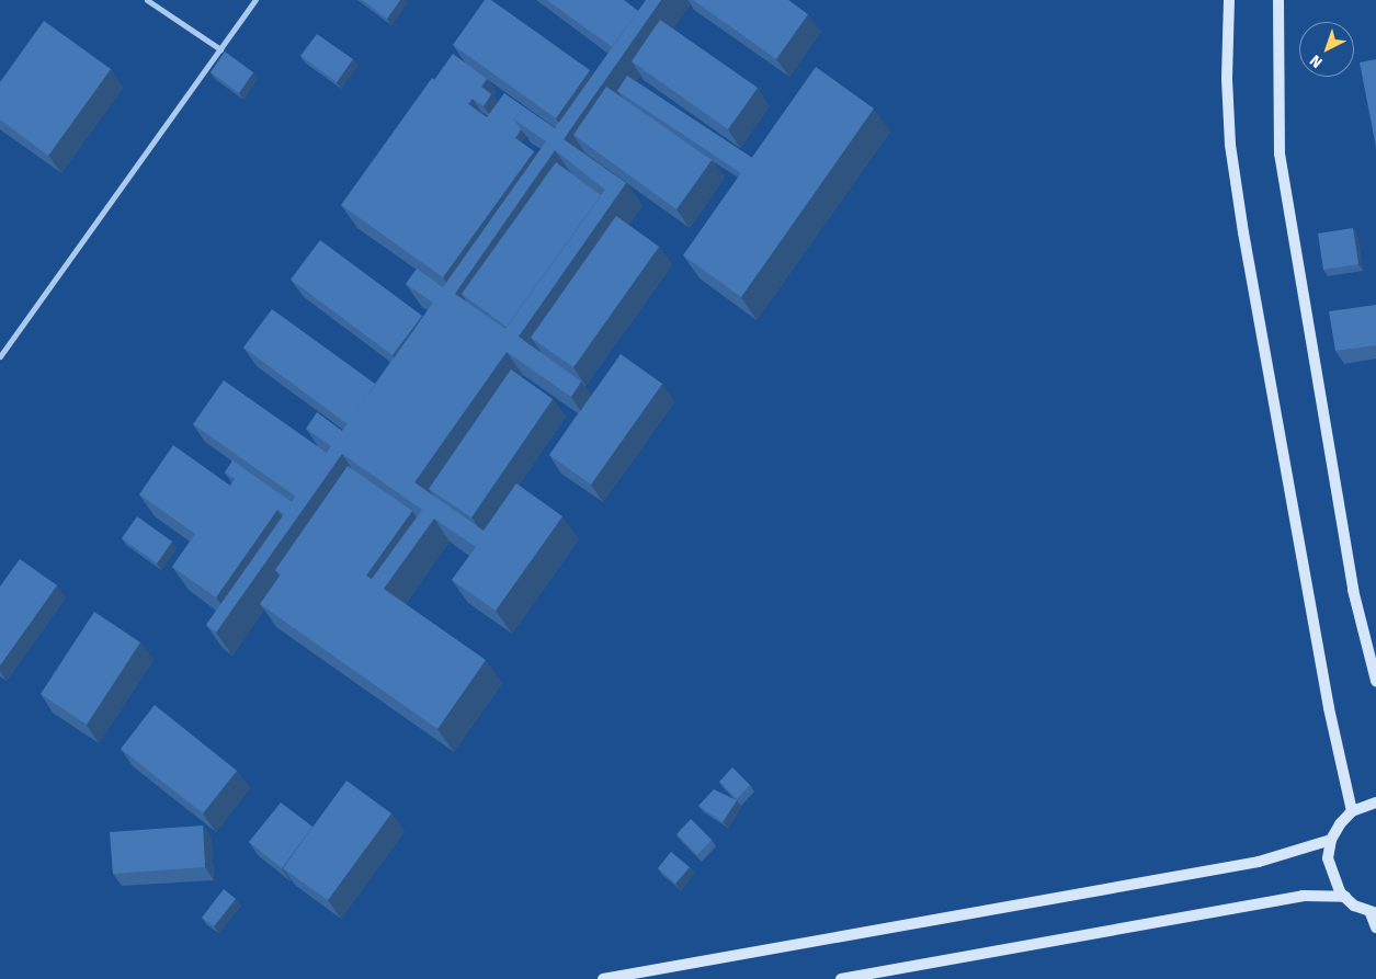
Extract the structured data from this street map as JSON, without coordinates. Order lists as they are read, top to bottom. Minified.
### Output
{"north":"bottom left"}
